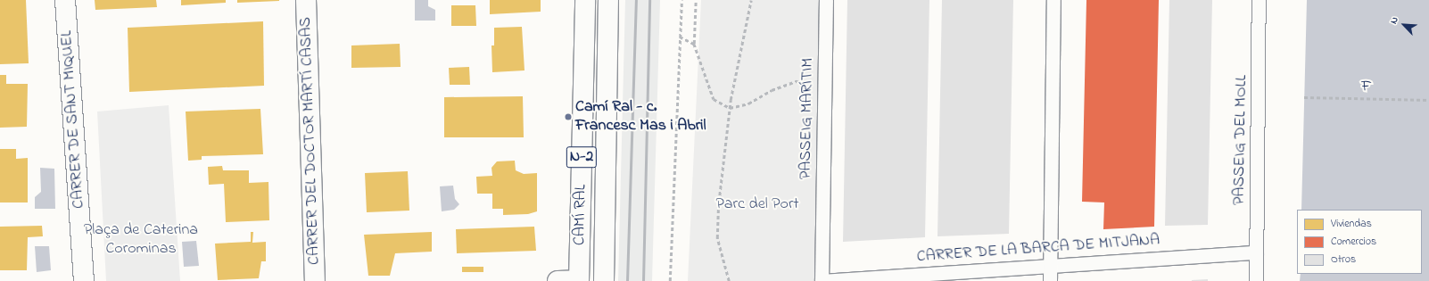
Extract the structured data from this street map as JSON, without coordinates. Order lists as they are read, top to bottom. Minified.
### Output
{"streets":{"street":["CARRER DE SANT MIQUEL","CARRER DEL DOCTOR MARTÍ CASAS","N-2","CAMÍ RAL"],"lane":["PASSEIG MARÍTIM","PASSEIG DEL MOLL","CARRER DE LA BARCA DE MITJANA"],"path":["F"]},"crossings":[["PASSEIG MARÍTIM","CARRER DE LA BARCA DE MITJANA"],["PASSEIG DEL MOLL","CARRER DE LA BARCA DE MITJANA"]],"parks":["Parc del Port","Plaça de Caterina Corominas"],"places":["Camí Ral - c. Francesc Mas i Abril"],"legend":["Viviendas","Comercios","Otros"],"north":"top left"}
